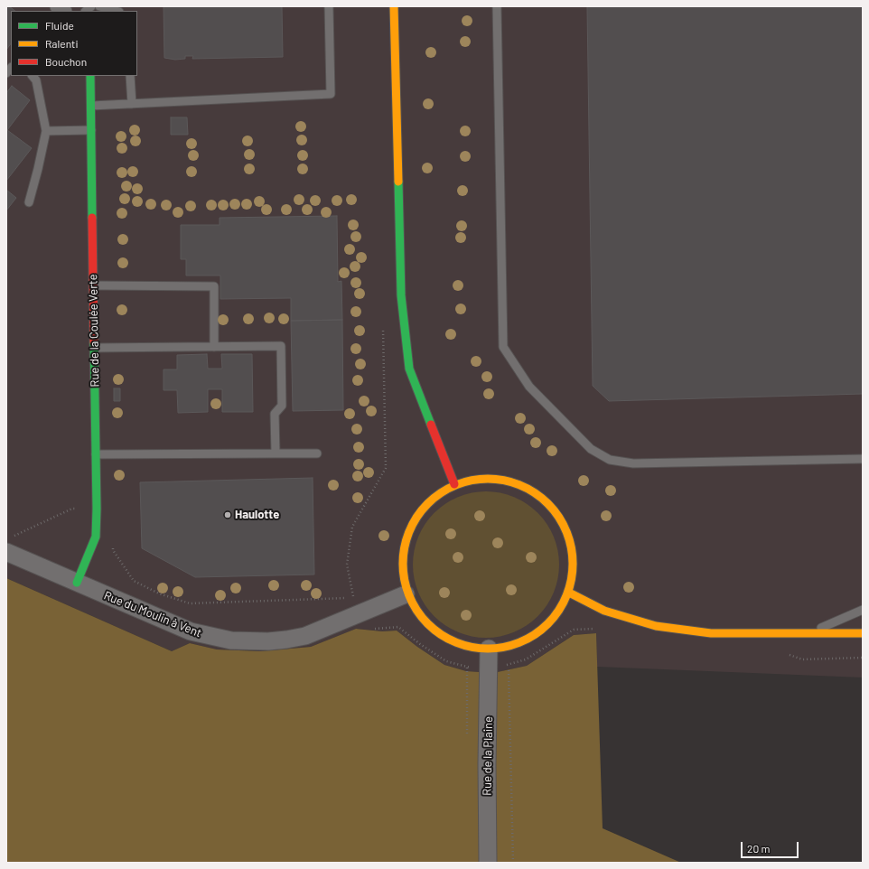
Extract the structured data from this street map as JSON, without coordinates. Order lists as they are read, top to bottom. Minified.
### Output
{"streets":{"street":["Rue de la Coulée Verte","Rue du Moulin à Vent","Rue de la Plaine"]},"crossings":[["Rue de la Coulée Verte","Rue du Moulin à Vent"]],"places":["Haulotte"],"legend":["Fluide","Ralenti","Bouchon"],"scale_bar":"20 m"}
